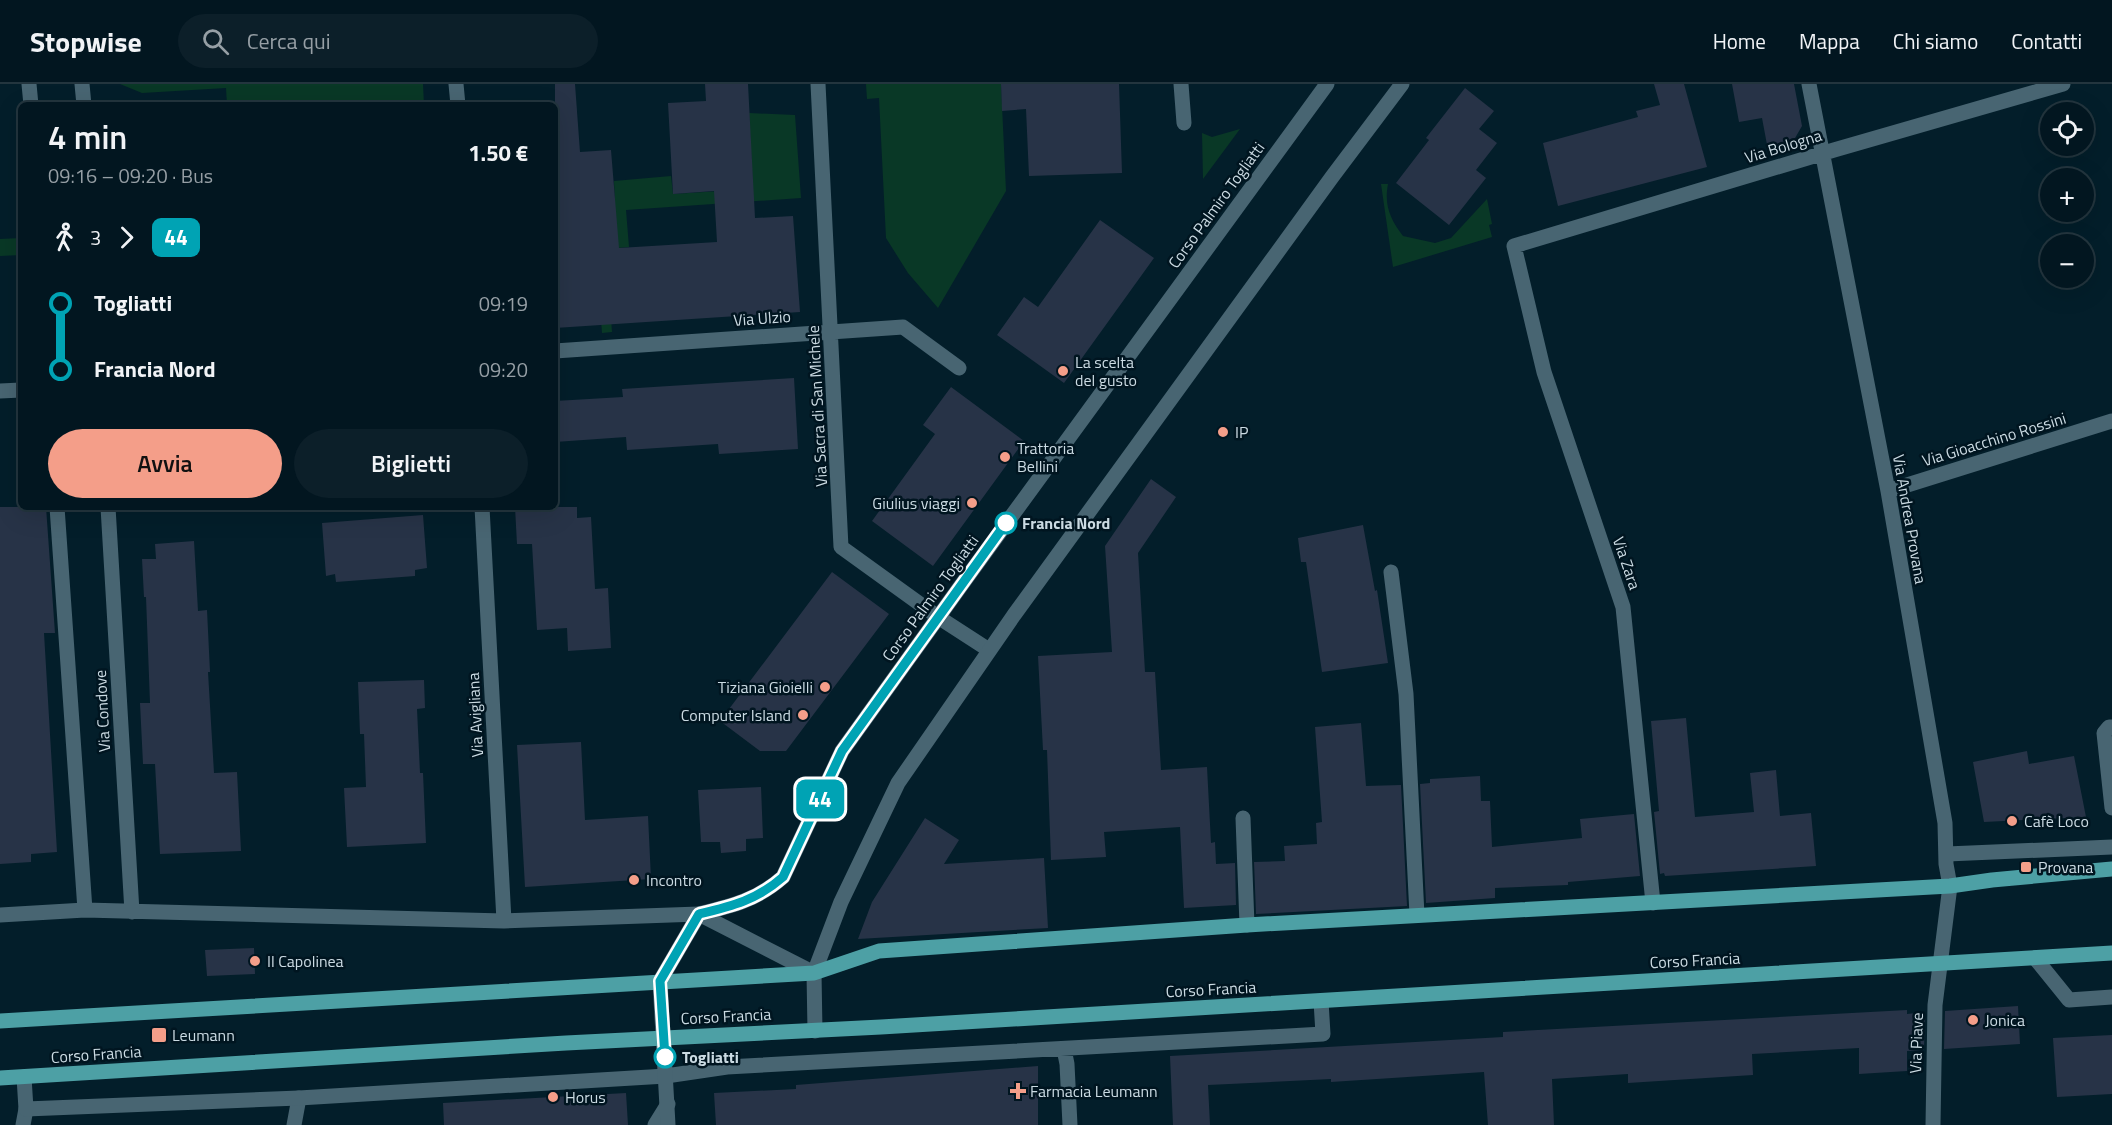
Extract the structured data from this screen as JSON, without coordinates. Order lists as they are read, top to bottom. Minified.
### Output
{"streets":{"main road":["Corso Francia"],"street":["Via Bologna","Corso Palmiro Togliatti","Via Ulzio","Via Sacra di San Michele","Via Gioacchino Rossini","Via Andrea Provana","Via Zara","Via Condove","Via Avigliana","Via Piave"]},"crossings":[["Via Bologna","Via Andrea Provana"],["Via Bologna","Via Zara"],["Corso Palmiro Togliatti","Via Sacra di San Michele"],["Via Ulzio","Via Sacra di San Michele"],["Via Gioacchino Rossini","Via Andrea Provana"],["Via Andrea Provana","Corso Francia"],["Via Andrea Provana","Via Piave"],["Corso Francia","Via Piave"]],"places":{"other":["La scelta del gusto","IP","Trattoria Bellini","Giulius viaggi","Francia Nord","Tiziana Gioielli","Computer Island","Cafè Loco","Incontro","Il Capolinea","Jonica","Togliatti","Horus"],"transit":["Provana","Leumann"],"health":["Farmacia Leumann"]},"lines":["bus line 44"],"page":{"header":"Stopwise","search":"Cerca qui","nav":["Home","Mappa","Chi siamo","Contatti"],"on_map":"44","map_buttons":["+","−"],"heading":["4 min","09:16 – 09:20 · Bus","1.50 €"],"legs":["3","44"],"list":[{"name":"Togliatti","value":"09:19"},{"name":"Francia Nord","value":"09:20"}],"buttons":["Avvia","Biglietti"]}}
